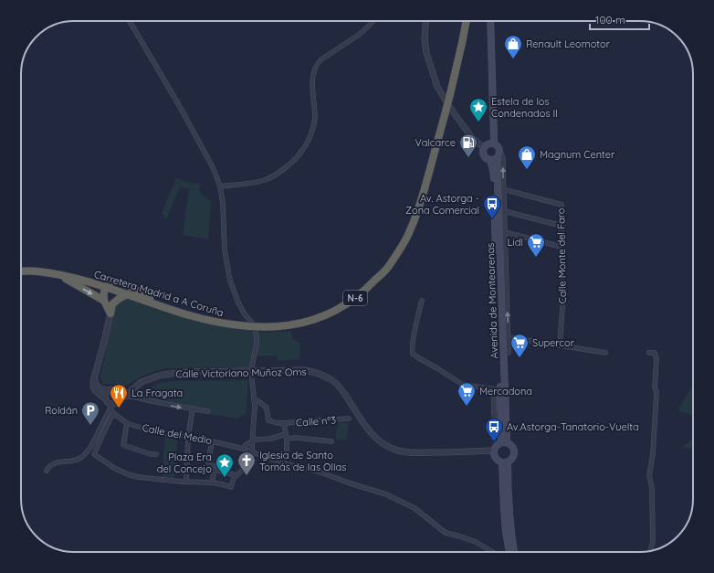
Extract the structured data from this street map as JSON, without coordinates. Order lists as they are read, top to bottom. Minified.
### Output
{"streets":{"highway":["Carretera Madrid a A Coruña","N-6"],"main road":["Avenida de Montearenas"],"street":["Calle Monte del Faro","Calle Victoriano Muñoz Oms","Calle nº3","Calle del Medio"]},"crossings":[["Carretera Madrid a A Coruña","N-6"],["Avenida de Montearenas","Calle Victoriano Muñoz Oms"]],"places":{"shop":["Renault Leomotor","Magnum Center"],"place":["Estela de los Condenados II","Plaza Era del Concejo"],"fuel station":["Valcarce"],"bus stop":["Av. Astorga - Zona Comercial","Av.Astorga-Tanatorio-Vuelta"],"supermarket":["Lidl","Supercor","Mercadona"],"restaurant":["La Fragata"],"parking":["Roldán"],"church":["Iglesia de Santo Tomás de las Ollas"]},"scale_bar":"100 m"}
